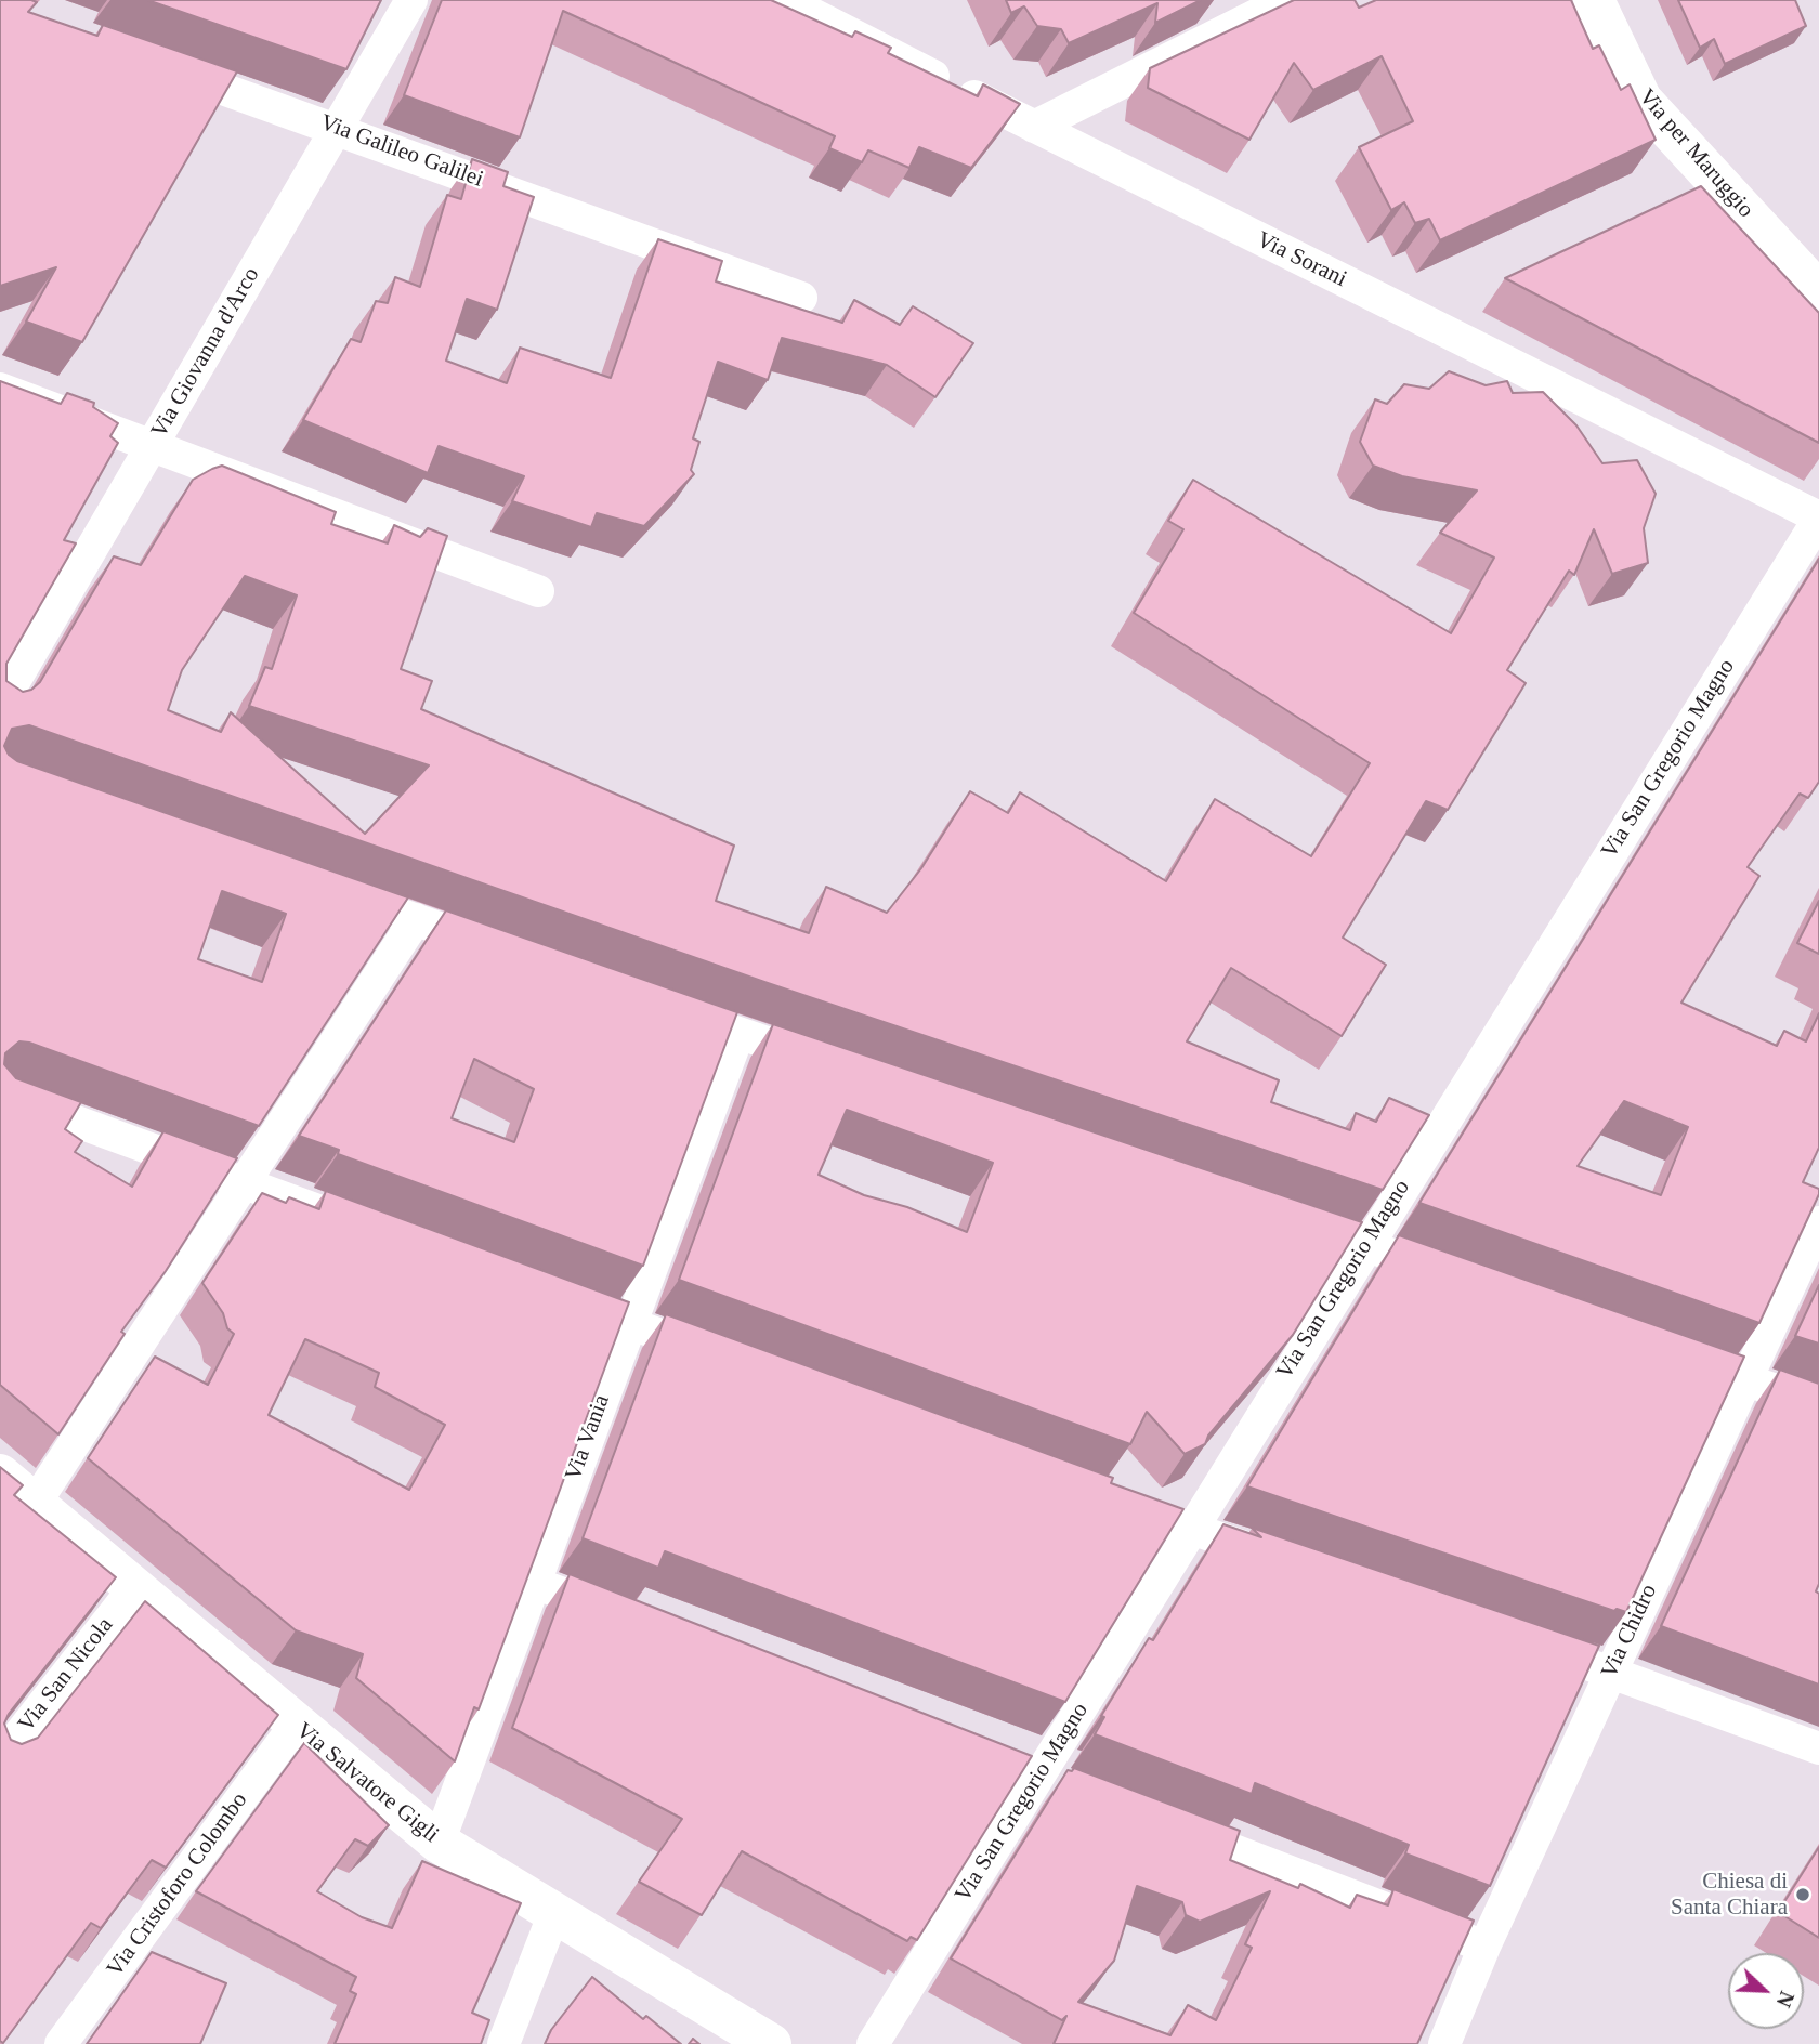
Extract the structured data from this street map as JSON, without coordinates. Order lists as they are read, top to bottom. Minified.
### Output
{"streets":{"street":["Via Galileo Galilei","Via per Maruggio","Via Sorani","Via Giovanna d'Arco","Via San Gregorio Magno","Via Vania","Via Chidro","Via San Nicola","Via Salvatore Gigli","Via Cristoforo Colombo"]},"crossings":[["Via Galileo Galilei","Via Giovanna d'Arco"],["Via Sorani","Via San Gregorio Magno"],["Via Vania","Via Salvatore Gigli"],["Via San Nicola","Via Salvatore Gigli"],["Via Salvatore Gigli","Via Cristoforo Colombo"]],"places":["Chiesa di Santa Chiara"],"north":"bottom right"}
